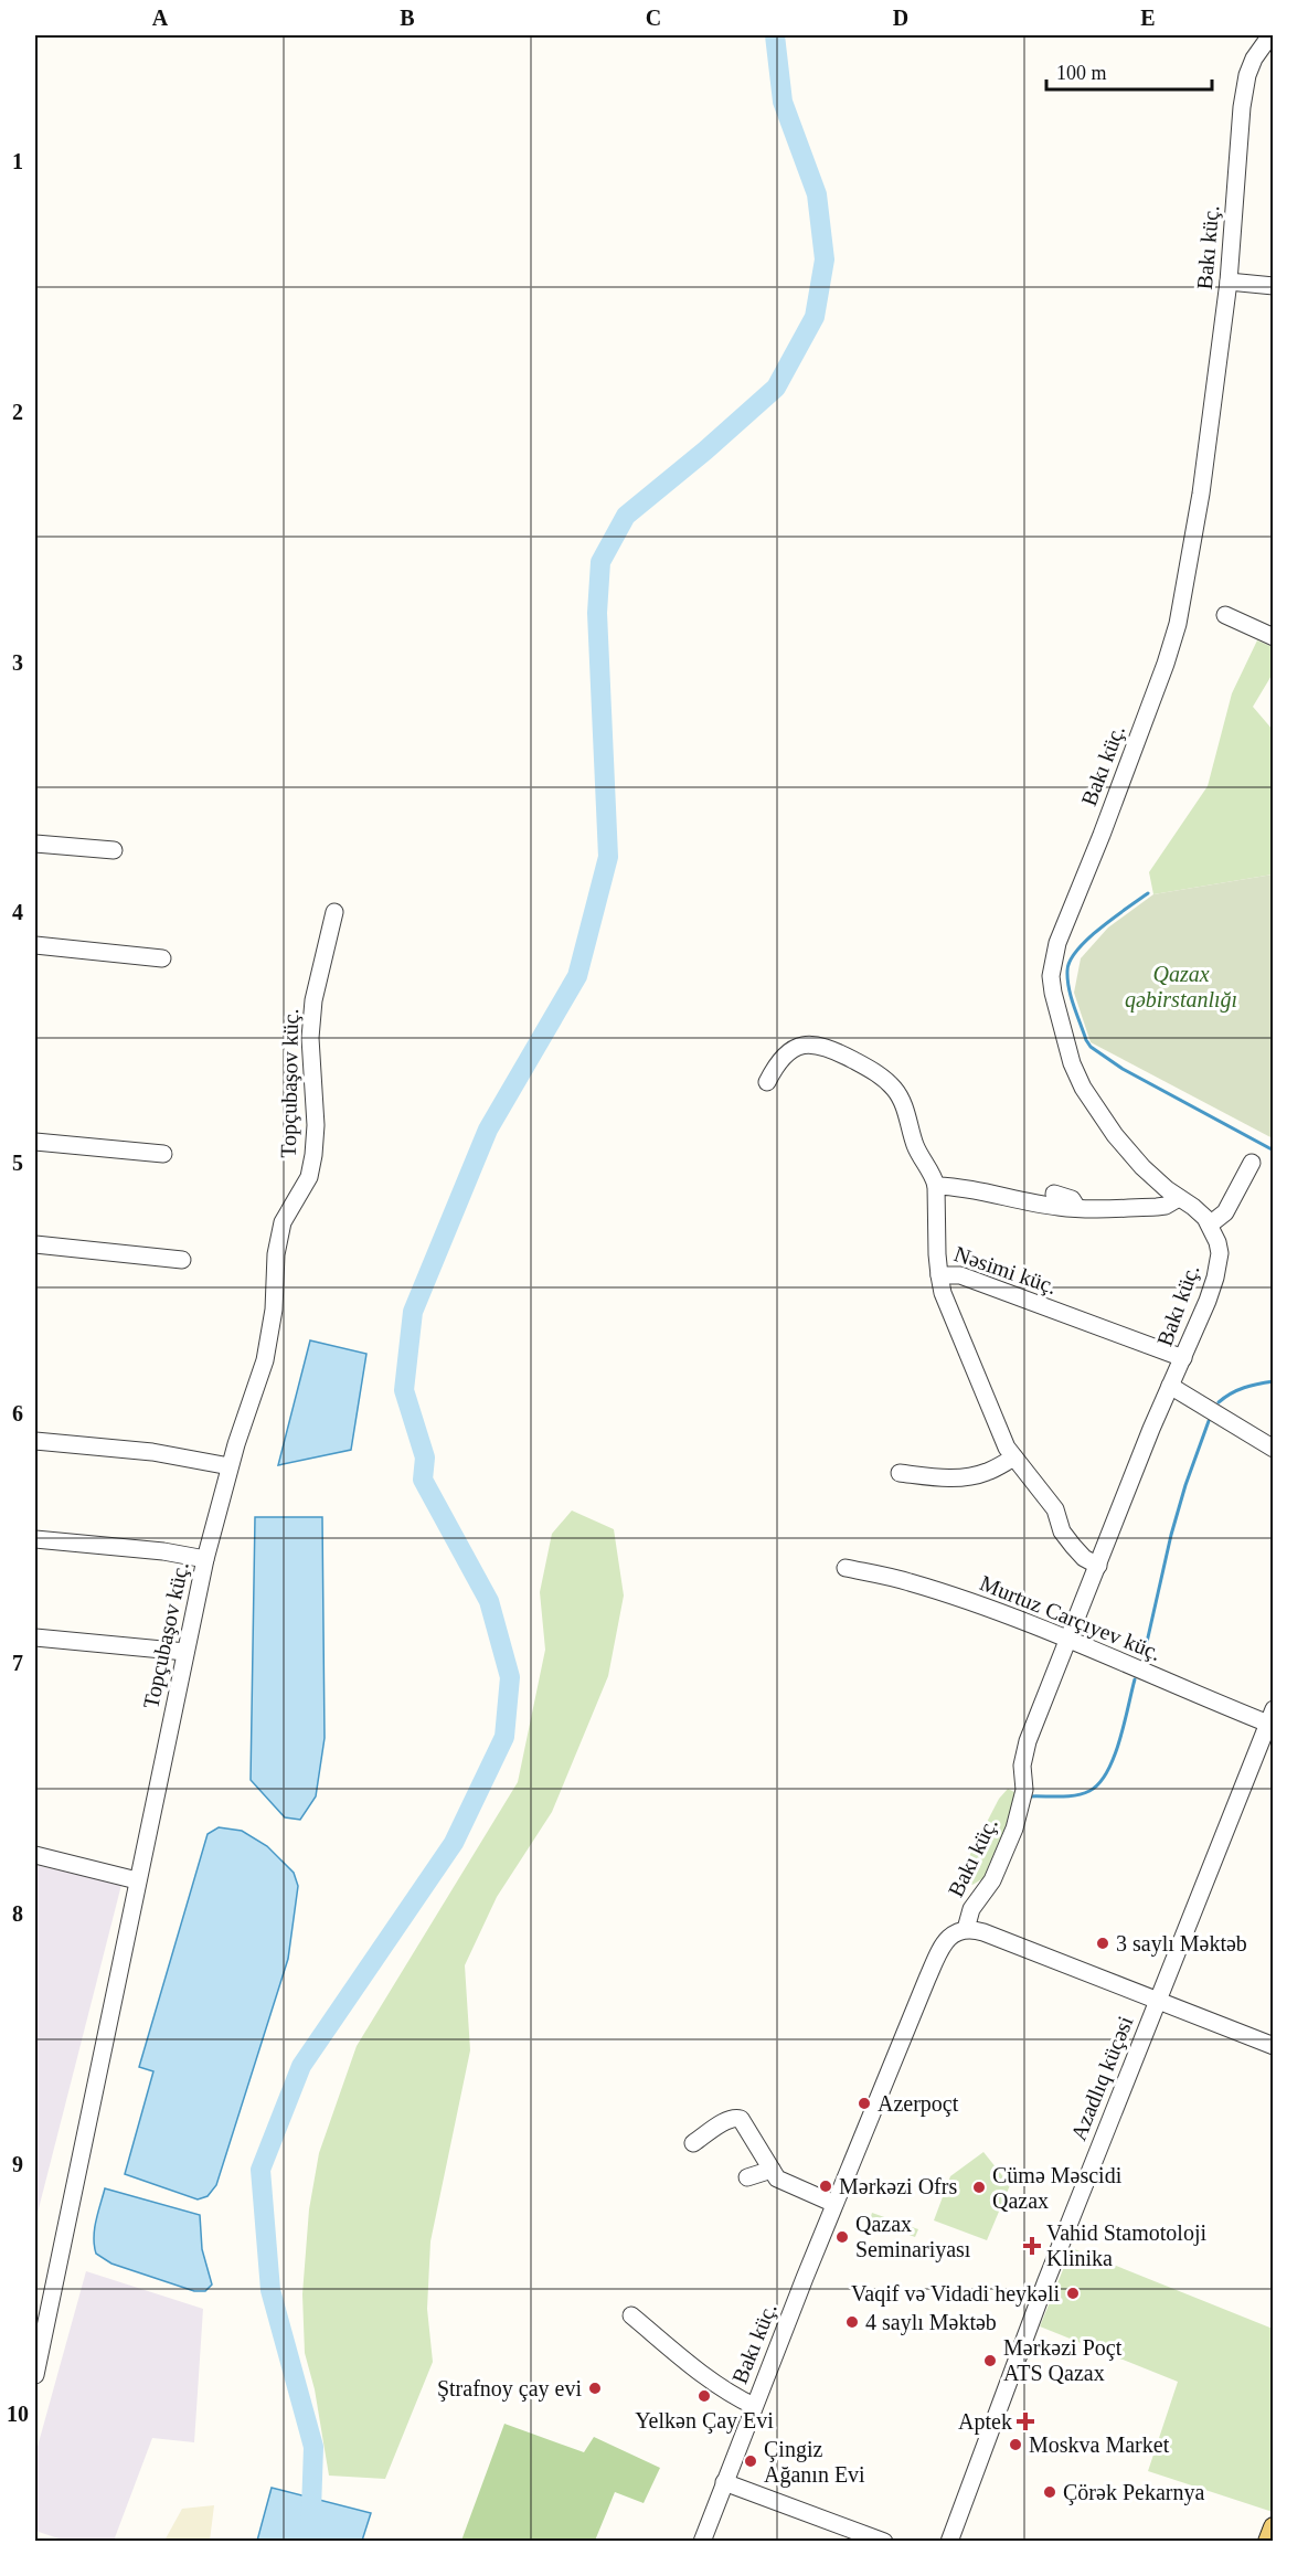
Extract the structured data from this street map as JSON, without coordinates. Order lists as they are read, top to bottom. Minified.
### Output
{"streets":{"street":["Bakı küç.","Topçubaşov küç.","Nəsimi küç.","Murtuz Carçıyev küç.","Azadlıq küçəsi"]},"crossings":[["Bakı küç.","Nəsimi küç."],["Bakı küç.","Murtuz Carçıyev küç."],["Murtuz Carçıyev küç.","Azadlıq küçəsi"]],"parks":["Qazax qəbirstanlığı"],"places":{"other":["3 saylı Məktəb","Azerpoçt","Mərkəzi Ofrs","Cümə Məscidi Qazax","Qazax Seminariyası","Vaqif və Vidadi heykəli","4 saylı Məktəb","Mərkəzi Poçt ATS Qazax","Ştrafnoy çay evi","Yelkən Çay Evi","Moskva Market","Çingiz Ağanın Evi","Çörək Pekarnya"],"health":["Vahid Stamotoloji Klinika","Aptek"]},"scale_bar":"100 m","grid":{"columns":["A","B","C","D","E"],"rows":["1","2","3","4","5","6","7","8","9","10"]}}
